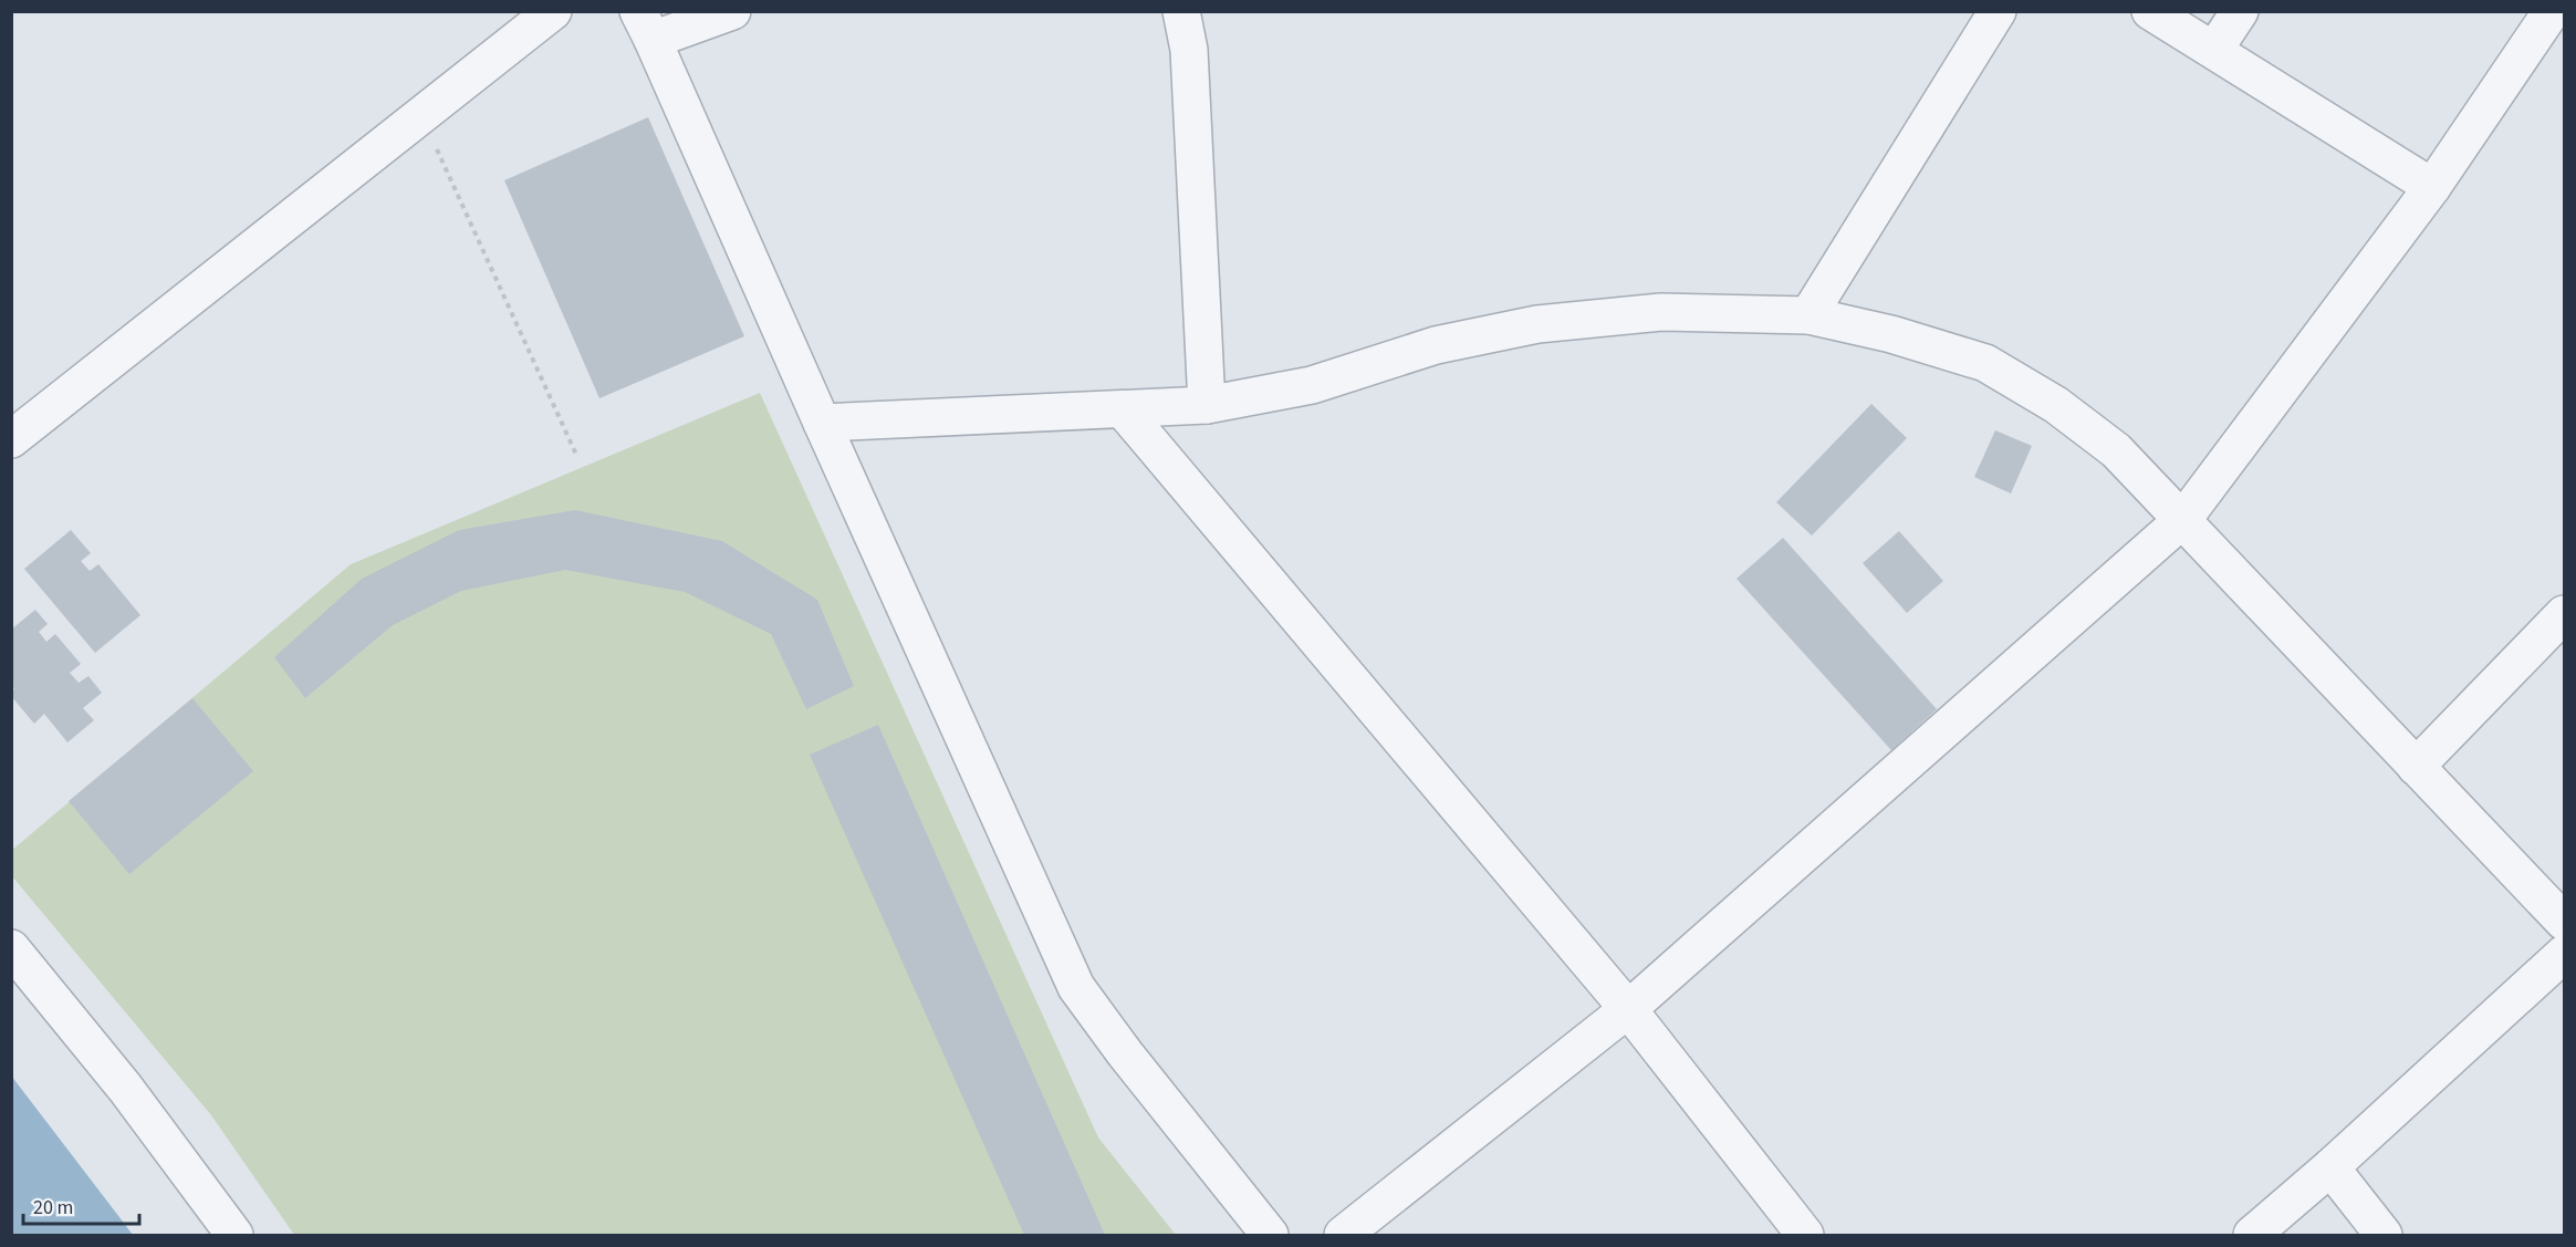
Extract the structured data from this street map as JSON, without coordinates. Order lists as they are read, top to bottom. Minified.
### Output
{"scale_bar":"20 m"}
